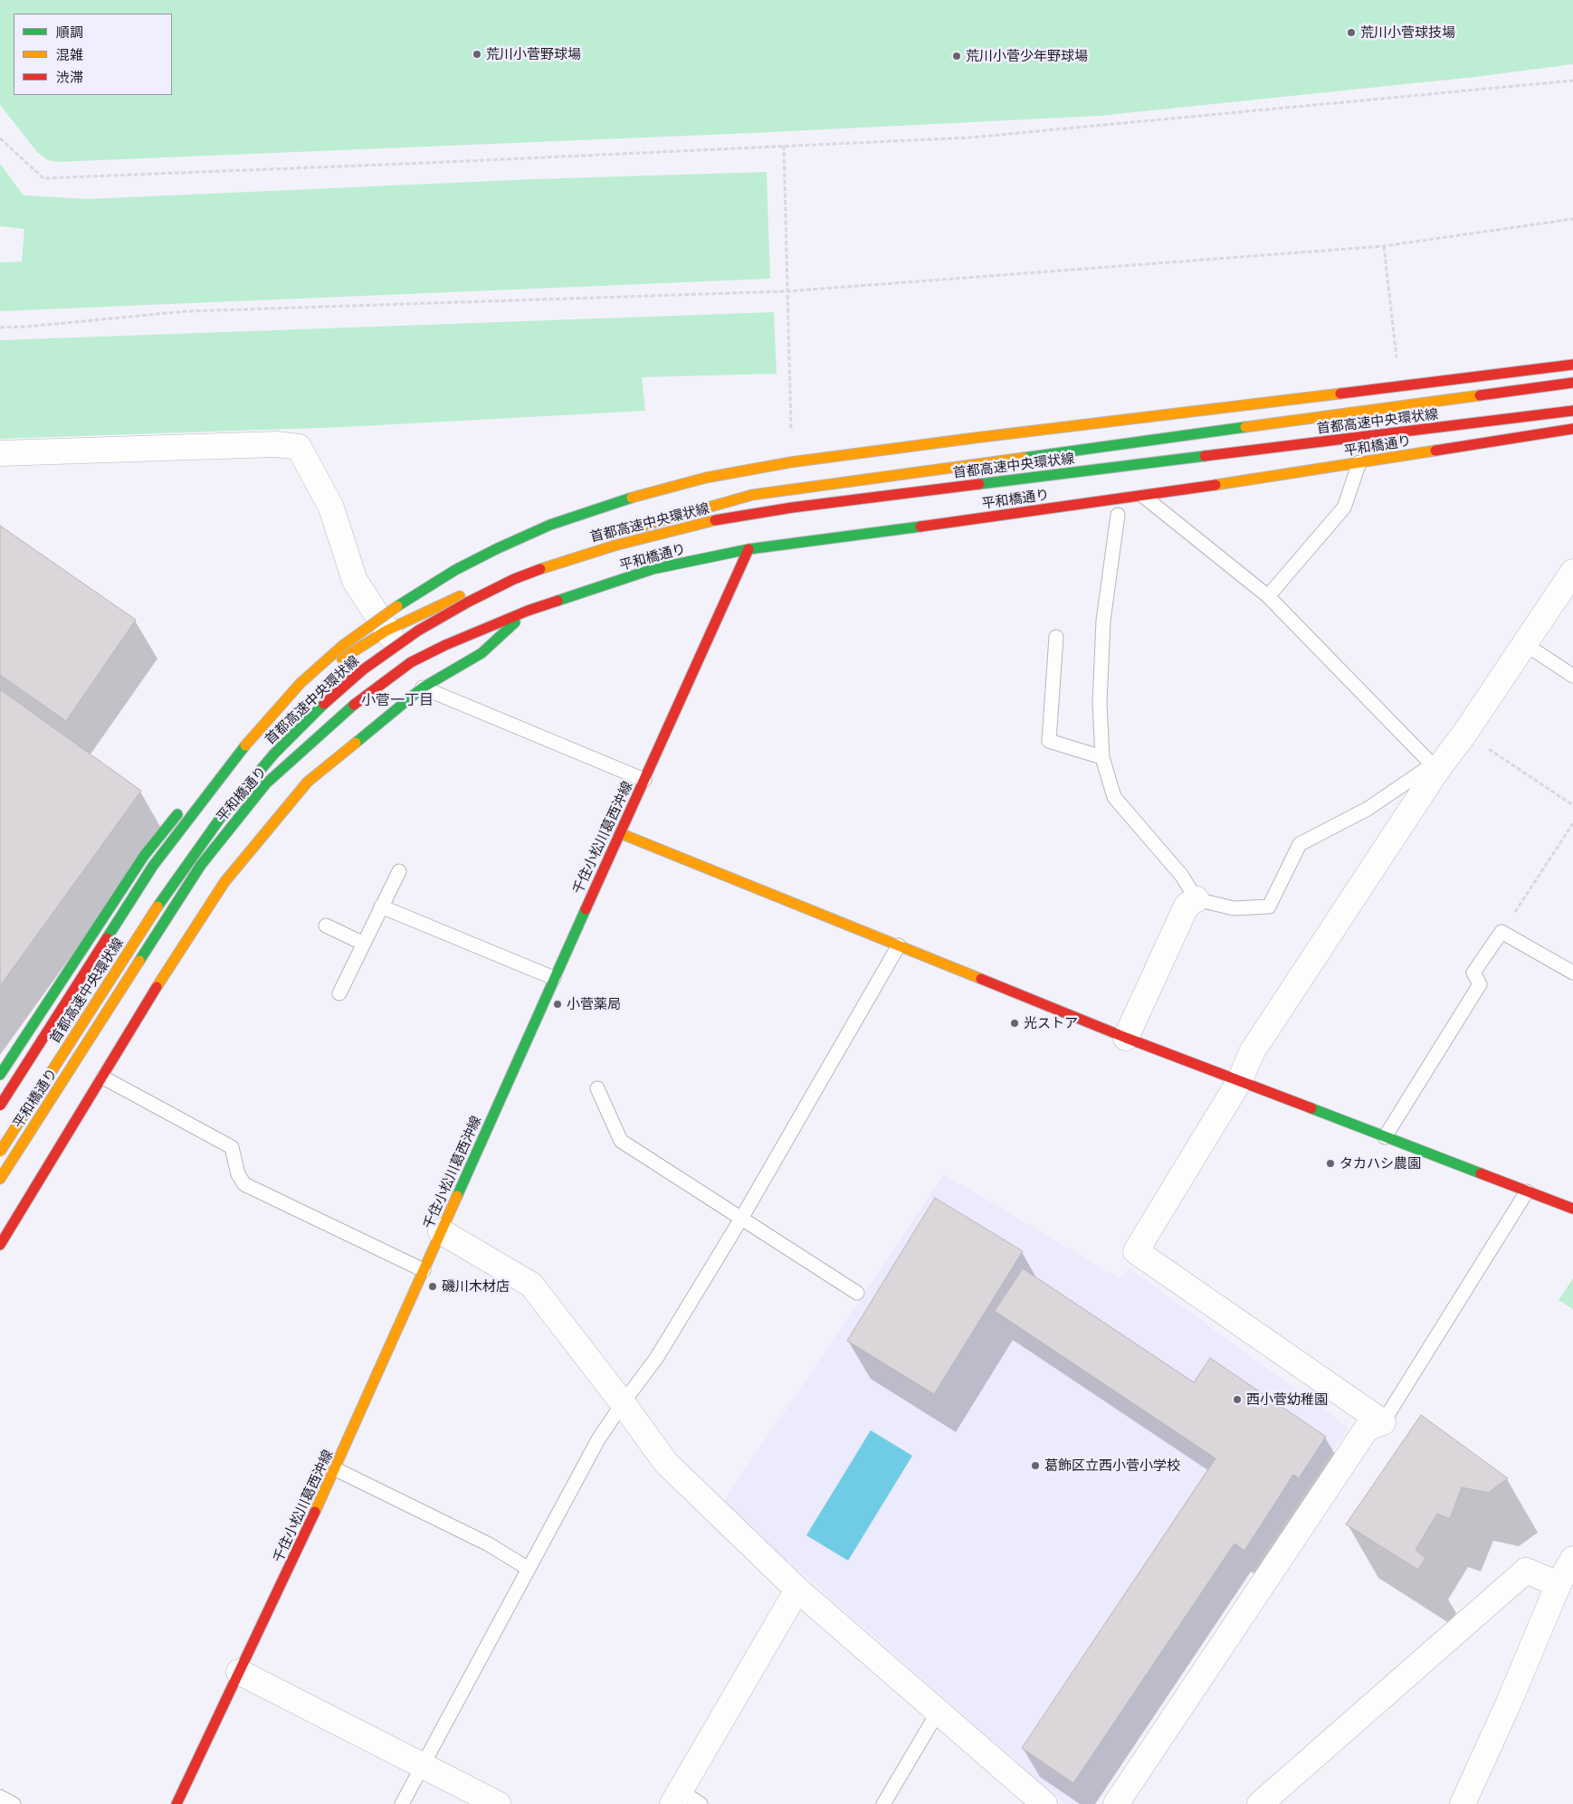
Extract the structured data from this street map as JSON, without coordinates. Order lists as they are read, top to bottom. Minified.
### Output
{"streets":{"main road":["首都高速中央環状線","平和橋通り","千住小松川葛西沖線"]},"crossings":[["平和橋通り","千住小松川葛西沖線"]],"districts":["小菅一丁目"],"places":["荒川小菅球技場","荒川小菅野球場","荒川小菅少年野球場","小菅薬局","光ストア","タカハシ農園","磯川木材店","西小菅幼稚園","葛飾区立西小菅小学校"],"legend":["順調","混雑","渋滞"]}
